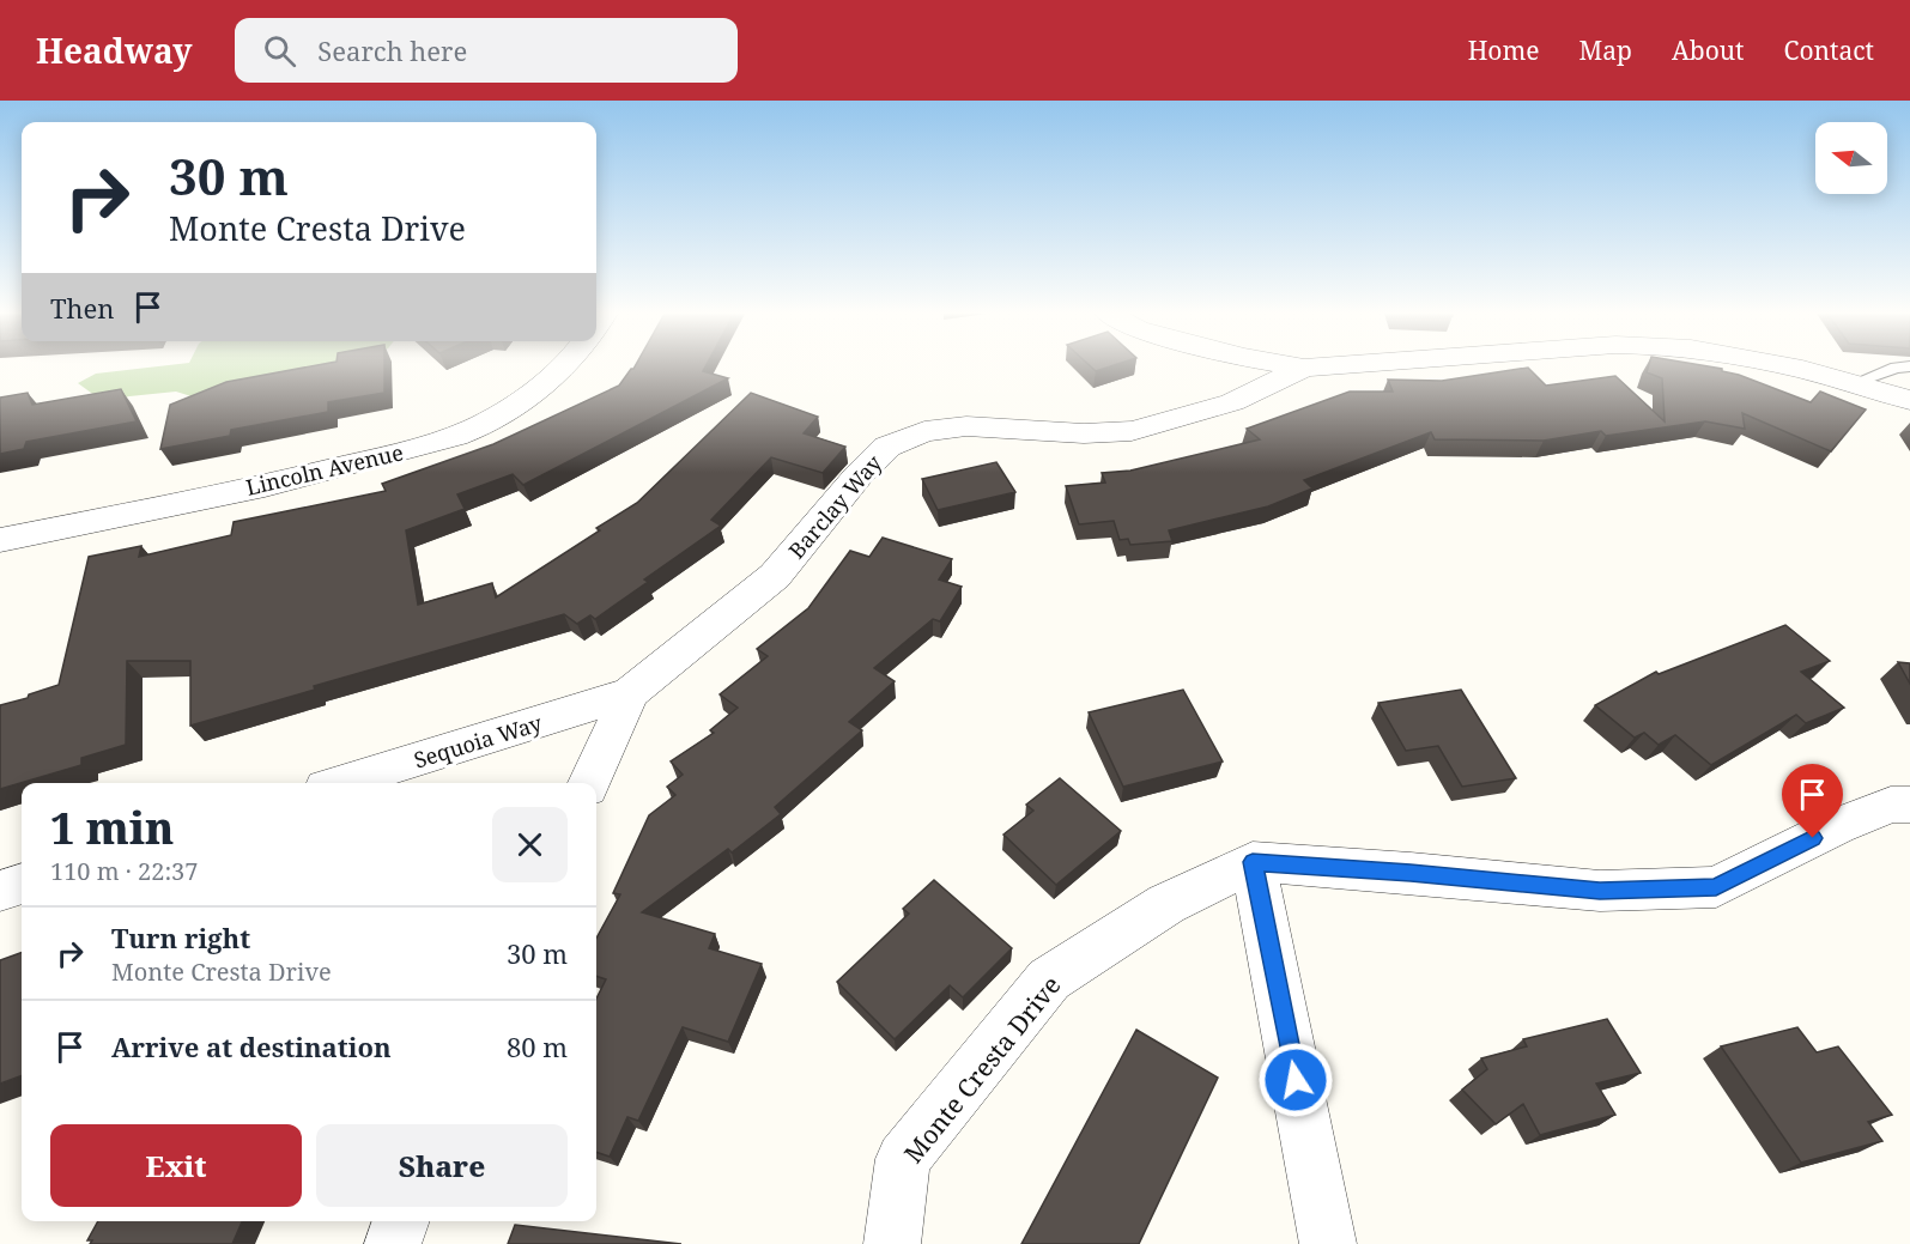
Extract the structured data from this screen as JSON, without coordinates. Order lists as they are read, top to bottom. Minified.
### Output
{"streets":{"street":["Lincoln Avenue","Barclay Way","Sequoia Way","Monte Cresta Drive"]},"crossings":[["Barclay Way","Sequoia Way"]],"north":"left","page":{"header":"Headway","search":"Search here","nav":["Home","Map","About","Contact"],"turn":["30 m","Monte Cresta Drive"],"then":"Then","heading":["1 min","110 m · 22:37"],"list":[{"name":"Turn right","note":"Monte Cresta Drive","value":"30 m"},{"name":"Arrive at destination","value":"80 m"}],"buttons":["Exit","Share"]}}
